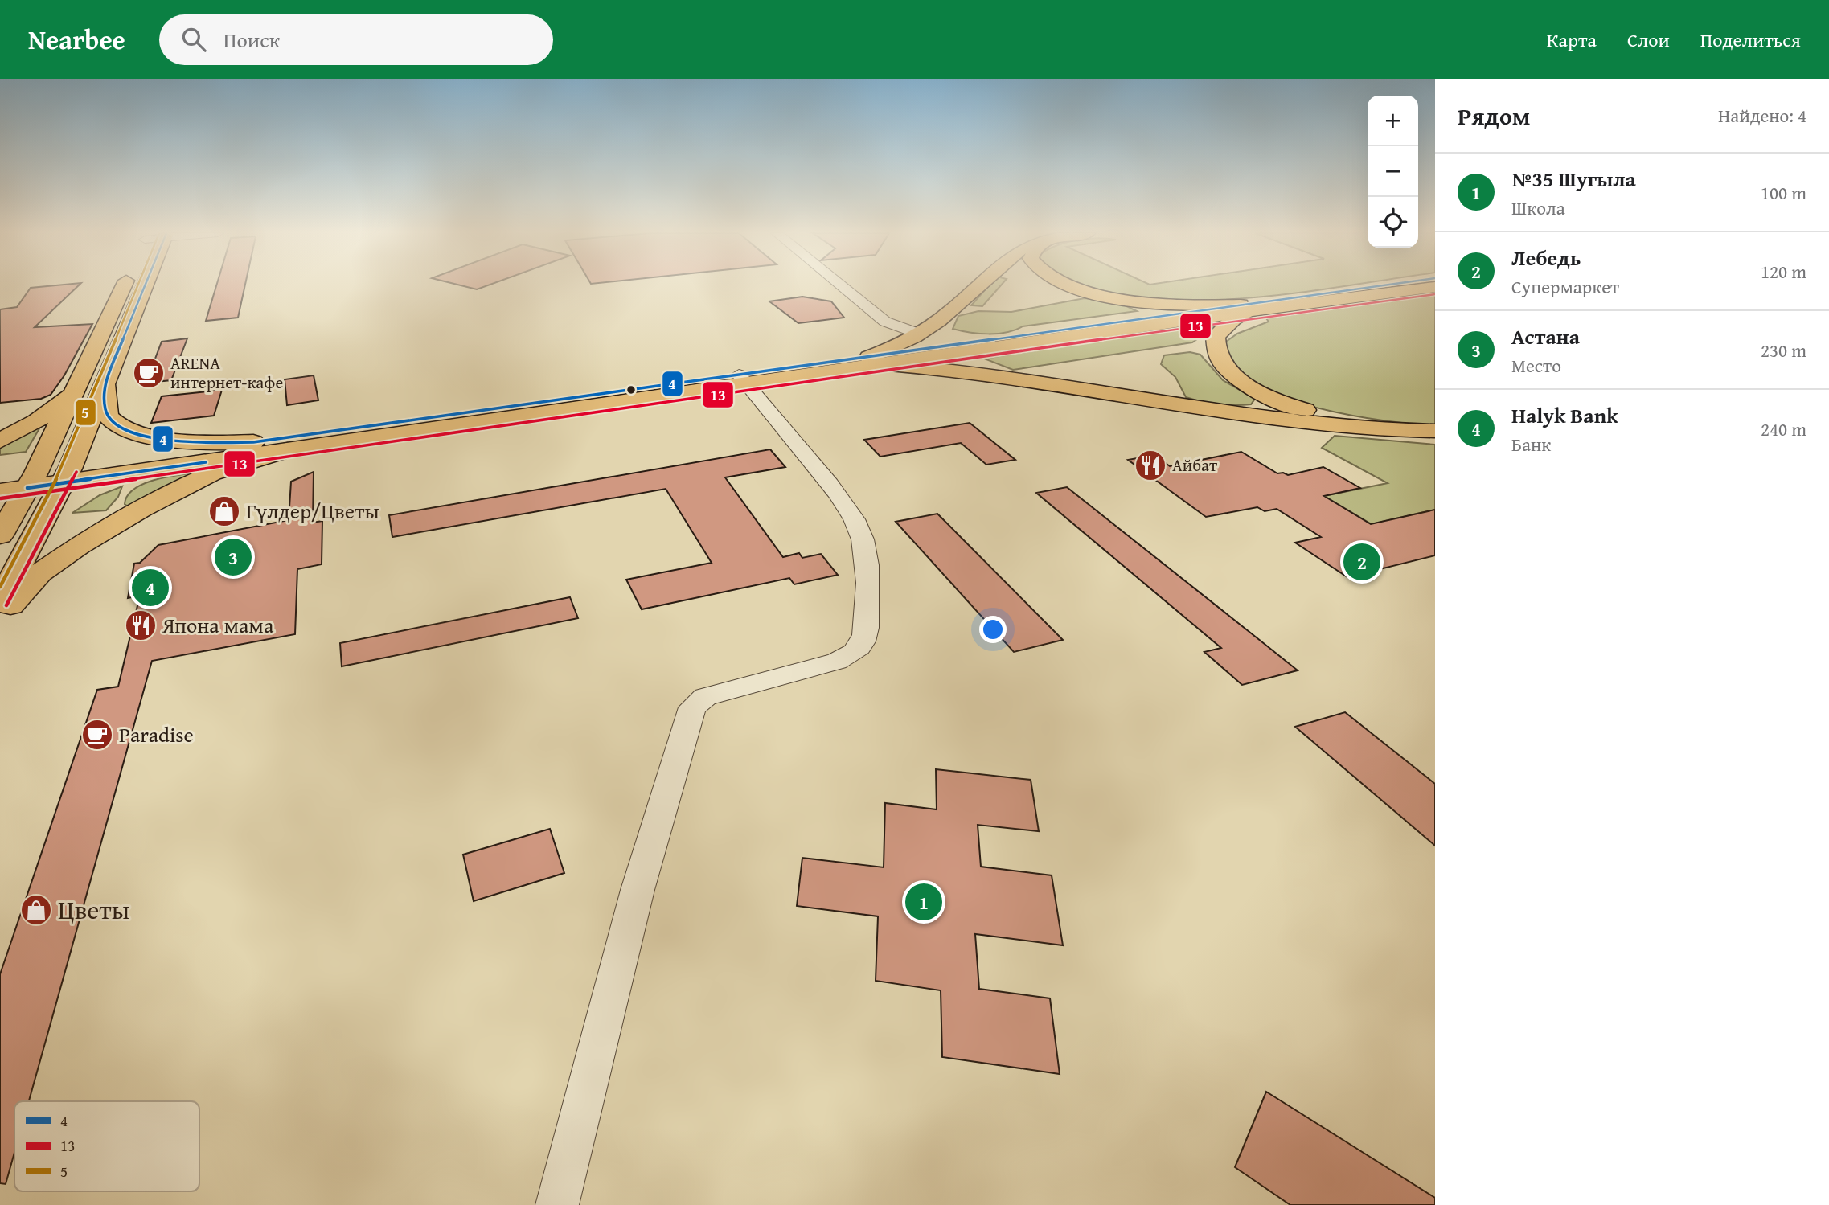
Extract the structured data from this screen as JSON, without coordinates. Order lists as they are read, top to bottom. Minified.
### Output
{"places":{"cafe":["ARENA интернет-кафе","Paradise"],"restaurant":["Айбат","Япона мама"],"shop":["Гүлдер/Цветы","Цветы"]},"lines":["transit line 4","transit line 5","transit line 13"],"legend":["4","13","5"],"page":{"header":"Nearbee","search":"Поиск","nav":["Карта","Слои","Поделиться"],"heading":["Рядом","Найдено: 4"],"map_buttons":["+","−"],"list":[{"mark":"1","name":"№35 Шугыла","note":"Школа","value":"100 m"},{"mark":"2","name":"Лебедь","note":"Супермаркет","value":"120 m"},{"mark":"3","name":"Астана","note":"Место","value":"230 m"},{"mark":"4","name":"Halyk Bank","note":"Банк","value":"240 m"}],"pins":["3","2","4","1"]}}
